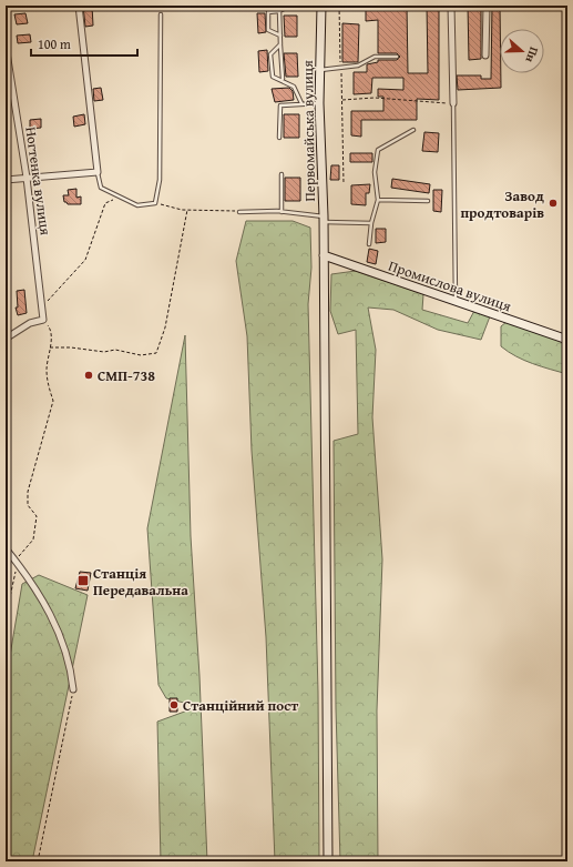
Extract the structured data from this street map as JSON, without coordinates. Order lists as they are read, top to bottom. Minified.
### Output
{"streets":{"street":["Первомайська вулиця","Ногтенка вулиця","Промислова вулиця"]},"crossings":[["Первомайська вулиця","Промислова вулиця"]],"places":{"other":["Завод продтоварів","СМП-738","Станційний пост"],"transit":["Станція Передавальна"]},"scale_bar":"100 m","north":"right"}
